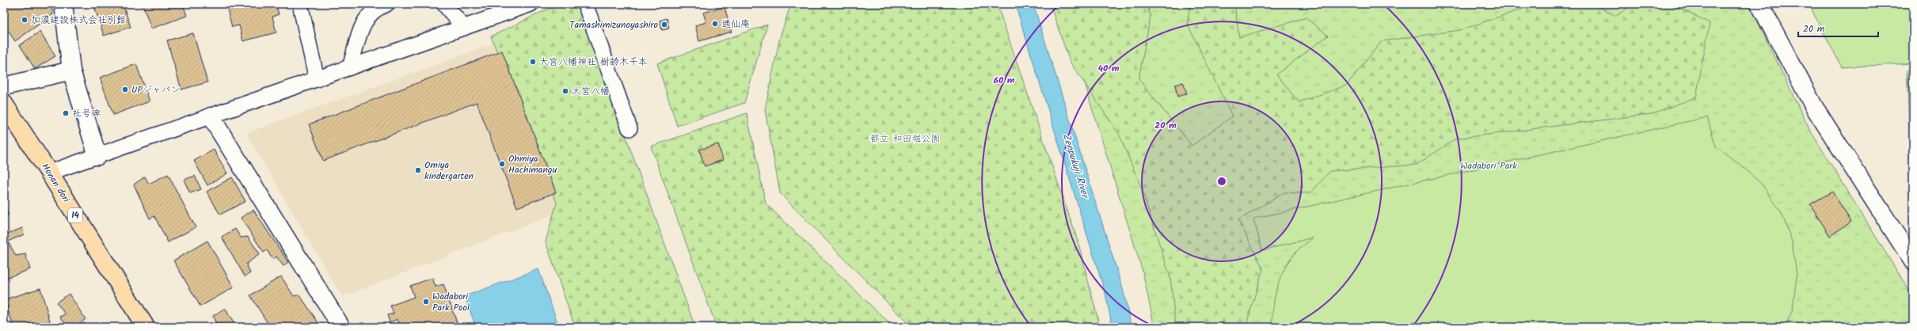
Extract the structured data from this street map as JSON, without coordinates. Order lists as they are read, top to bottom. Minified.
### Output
{"streets":{"main road":["Honan dori","14"]},"water":["Zenpukuji River"],"parks":["都立 和田堀公園","Wadabori Park"],"places":["加濃建設株式会社別館","通仙庵","Tamashimizunoyashiro","大宮八幡神社 樹齢木千本","UPジャパン","大宮八幡","社号碑","Ohmiya Hachimangu","Omiya kindergarten","Wadabori Park Pool"],"scale_bar":"20 m","rings":["40 m","60 m","20 m"]}
